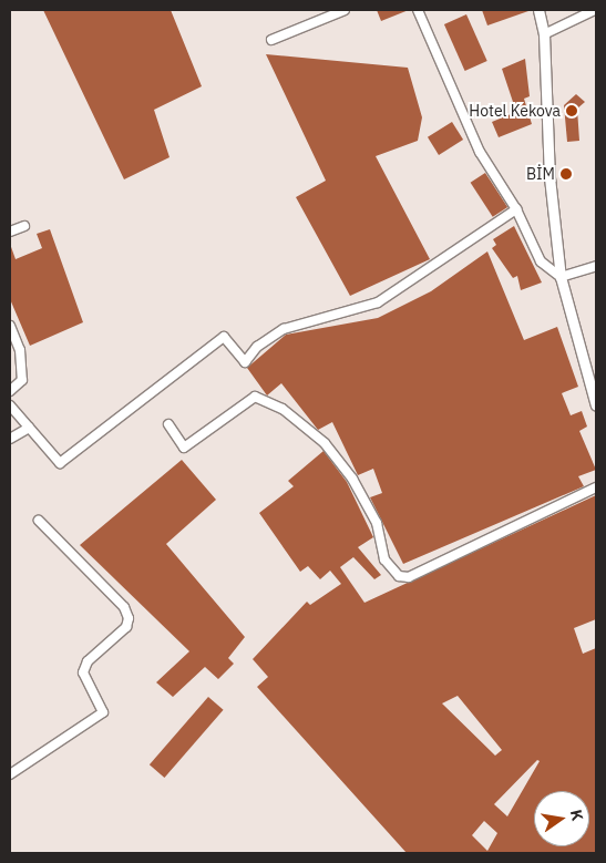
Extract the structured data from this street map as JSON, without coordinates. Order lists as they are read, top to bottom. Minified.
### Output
{"places":["Hotel Kekova","BİM"],"north":"right"}
